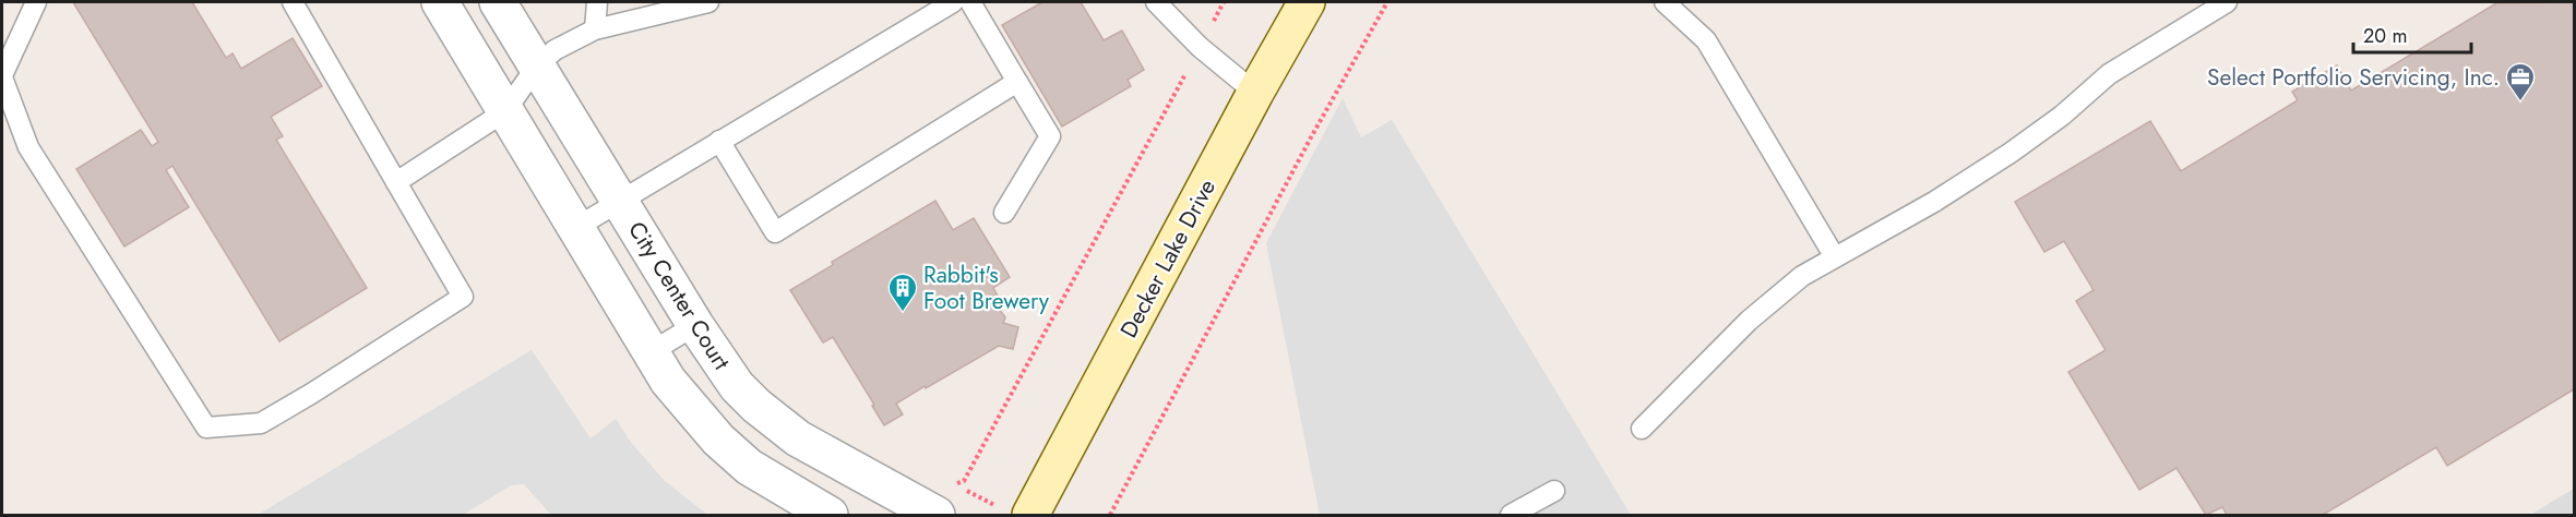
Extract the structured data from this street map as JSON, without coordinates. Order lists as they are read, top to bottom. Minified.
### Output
{"streets":{"street":["Decker Lake Drive","City Center Court"]},"places":{"office":["Select Portfolio Servicing, Inc."],"building":["Rabbit's Foot Brewery"]},"scale_bar":"20 m"}
